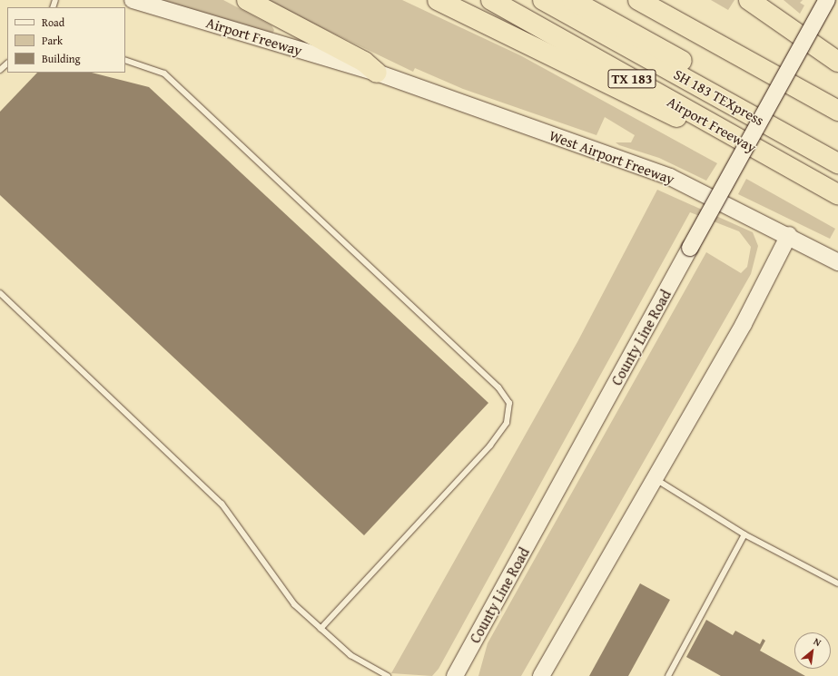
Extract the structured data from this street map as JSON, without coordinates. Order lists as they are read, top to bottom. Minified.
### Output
{"streets":{"highway":["Airport Freeway","TX 183","SH 183 TEXpress"],"main road":["West Airport Freeway","County Line Road"]},"crossings":[["Airport Freeway","West Airport Freeway"]],"legend":["Road","Park","Building"],"north":"top right"}
